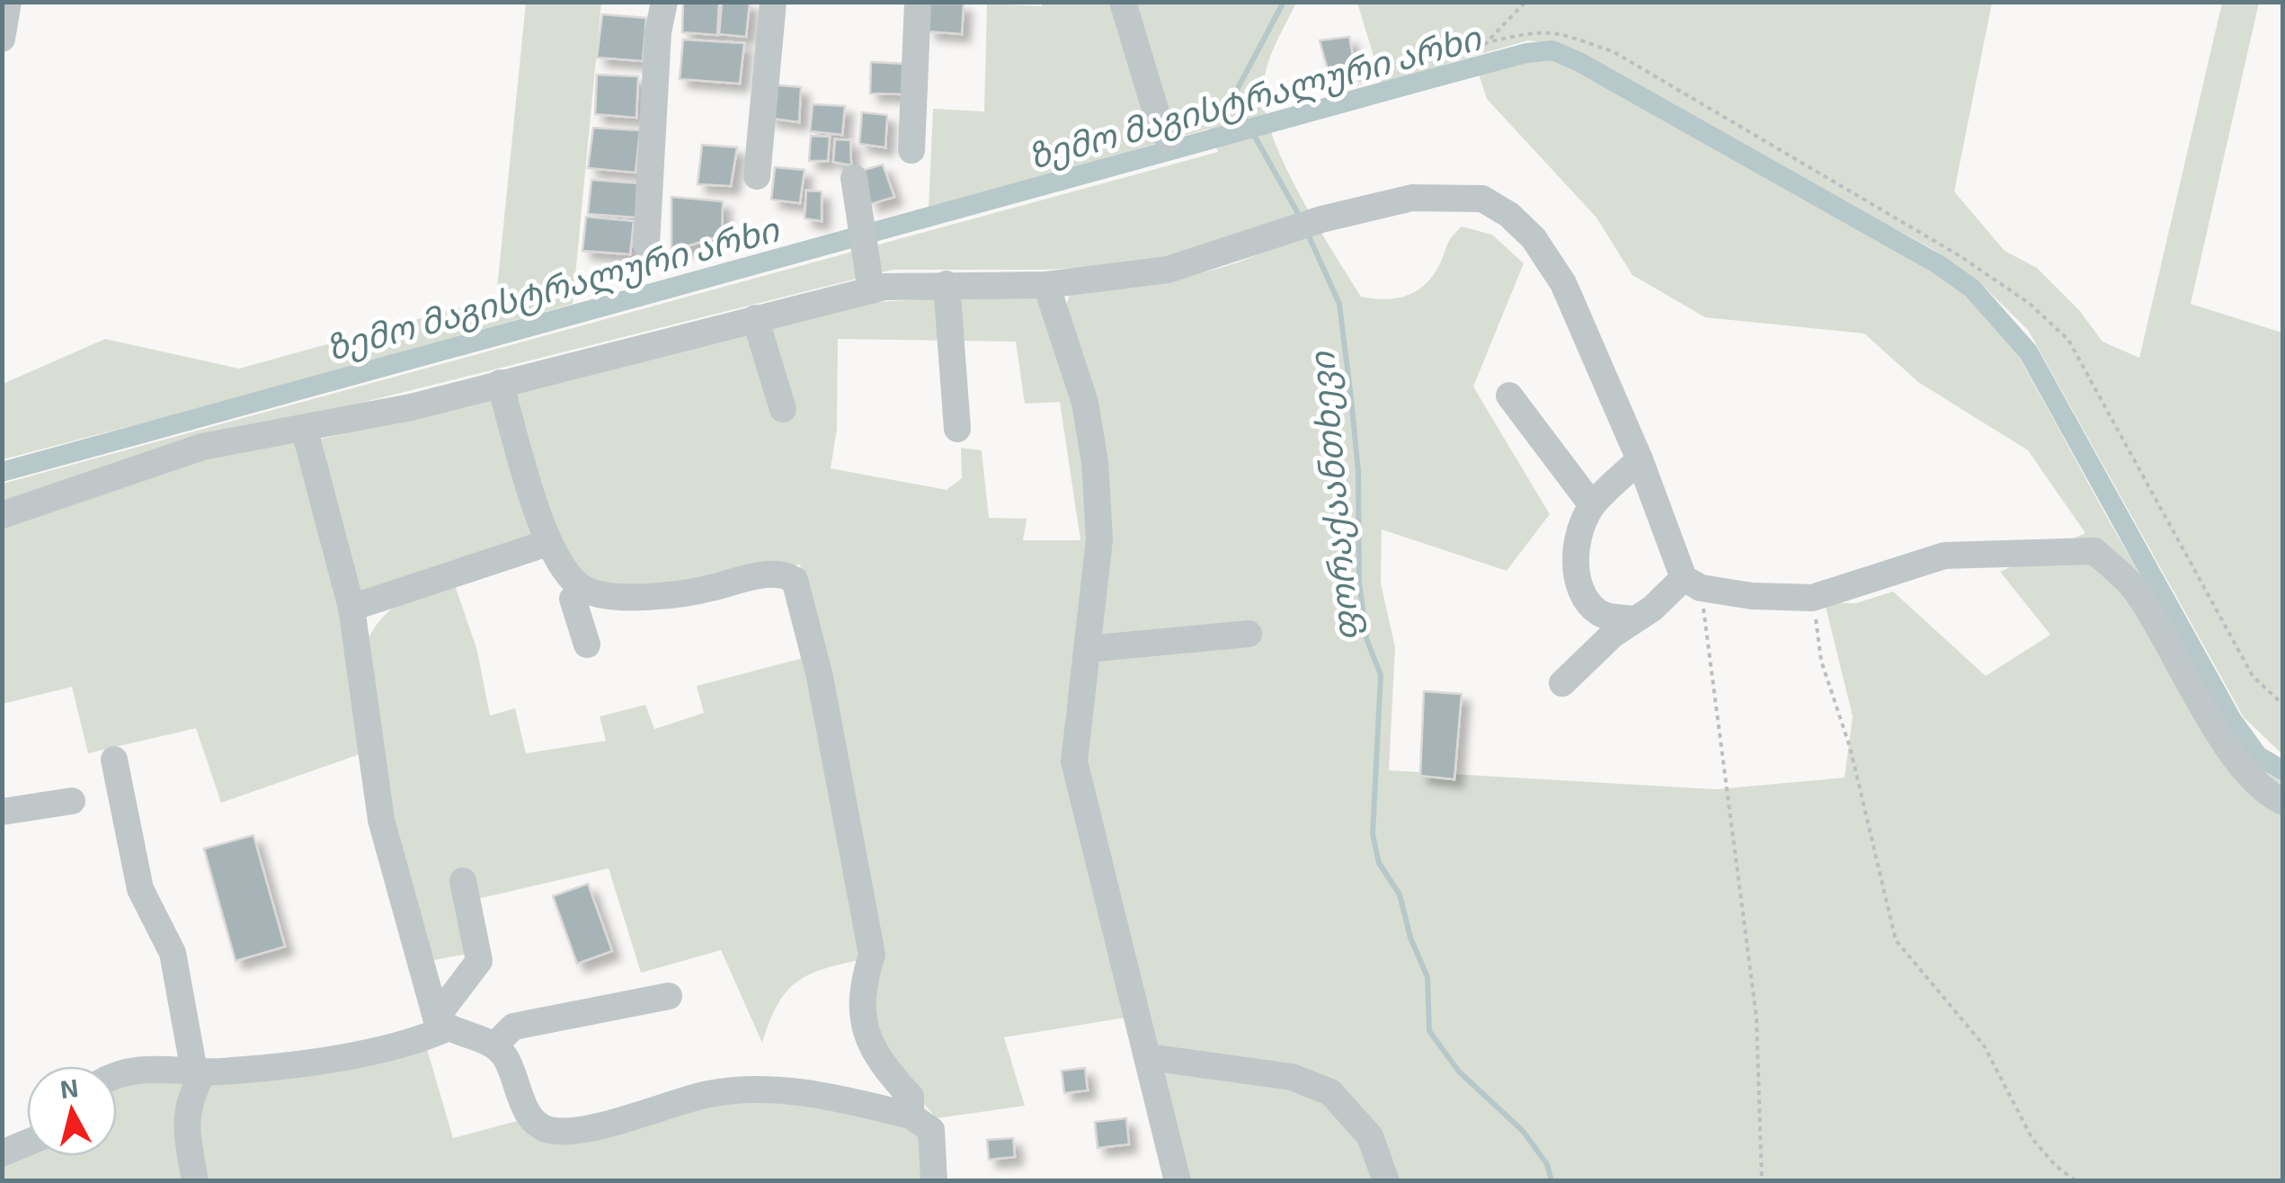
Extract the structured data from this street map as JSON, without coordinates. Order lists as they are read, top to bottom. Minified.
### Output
{"water":["ზემო მაგისტრალური არხი","ფორაქაანთხევი"],"north":"top"}
